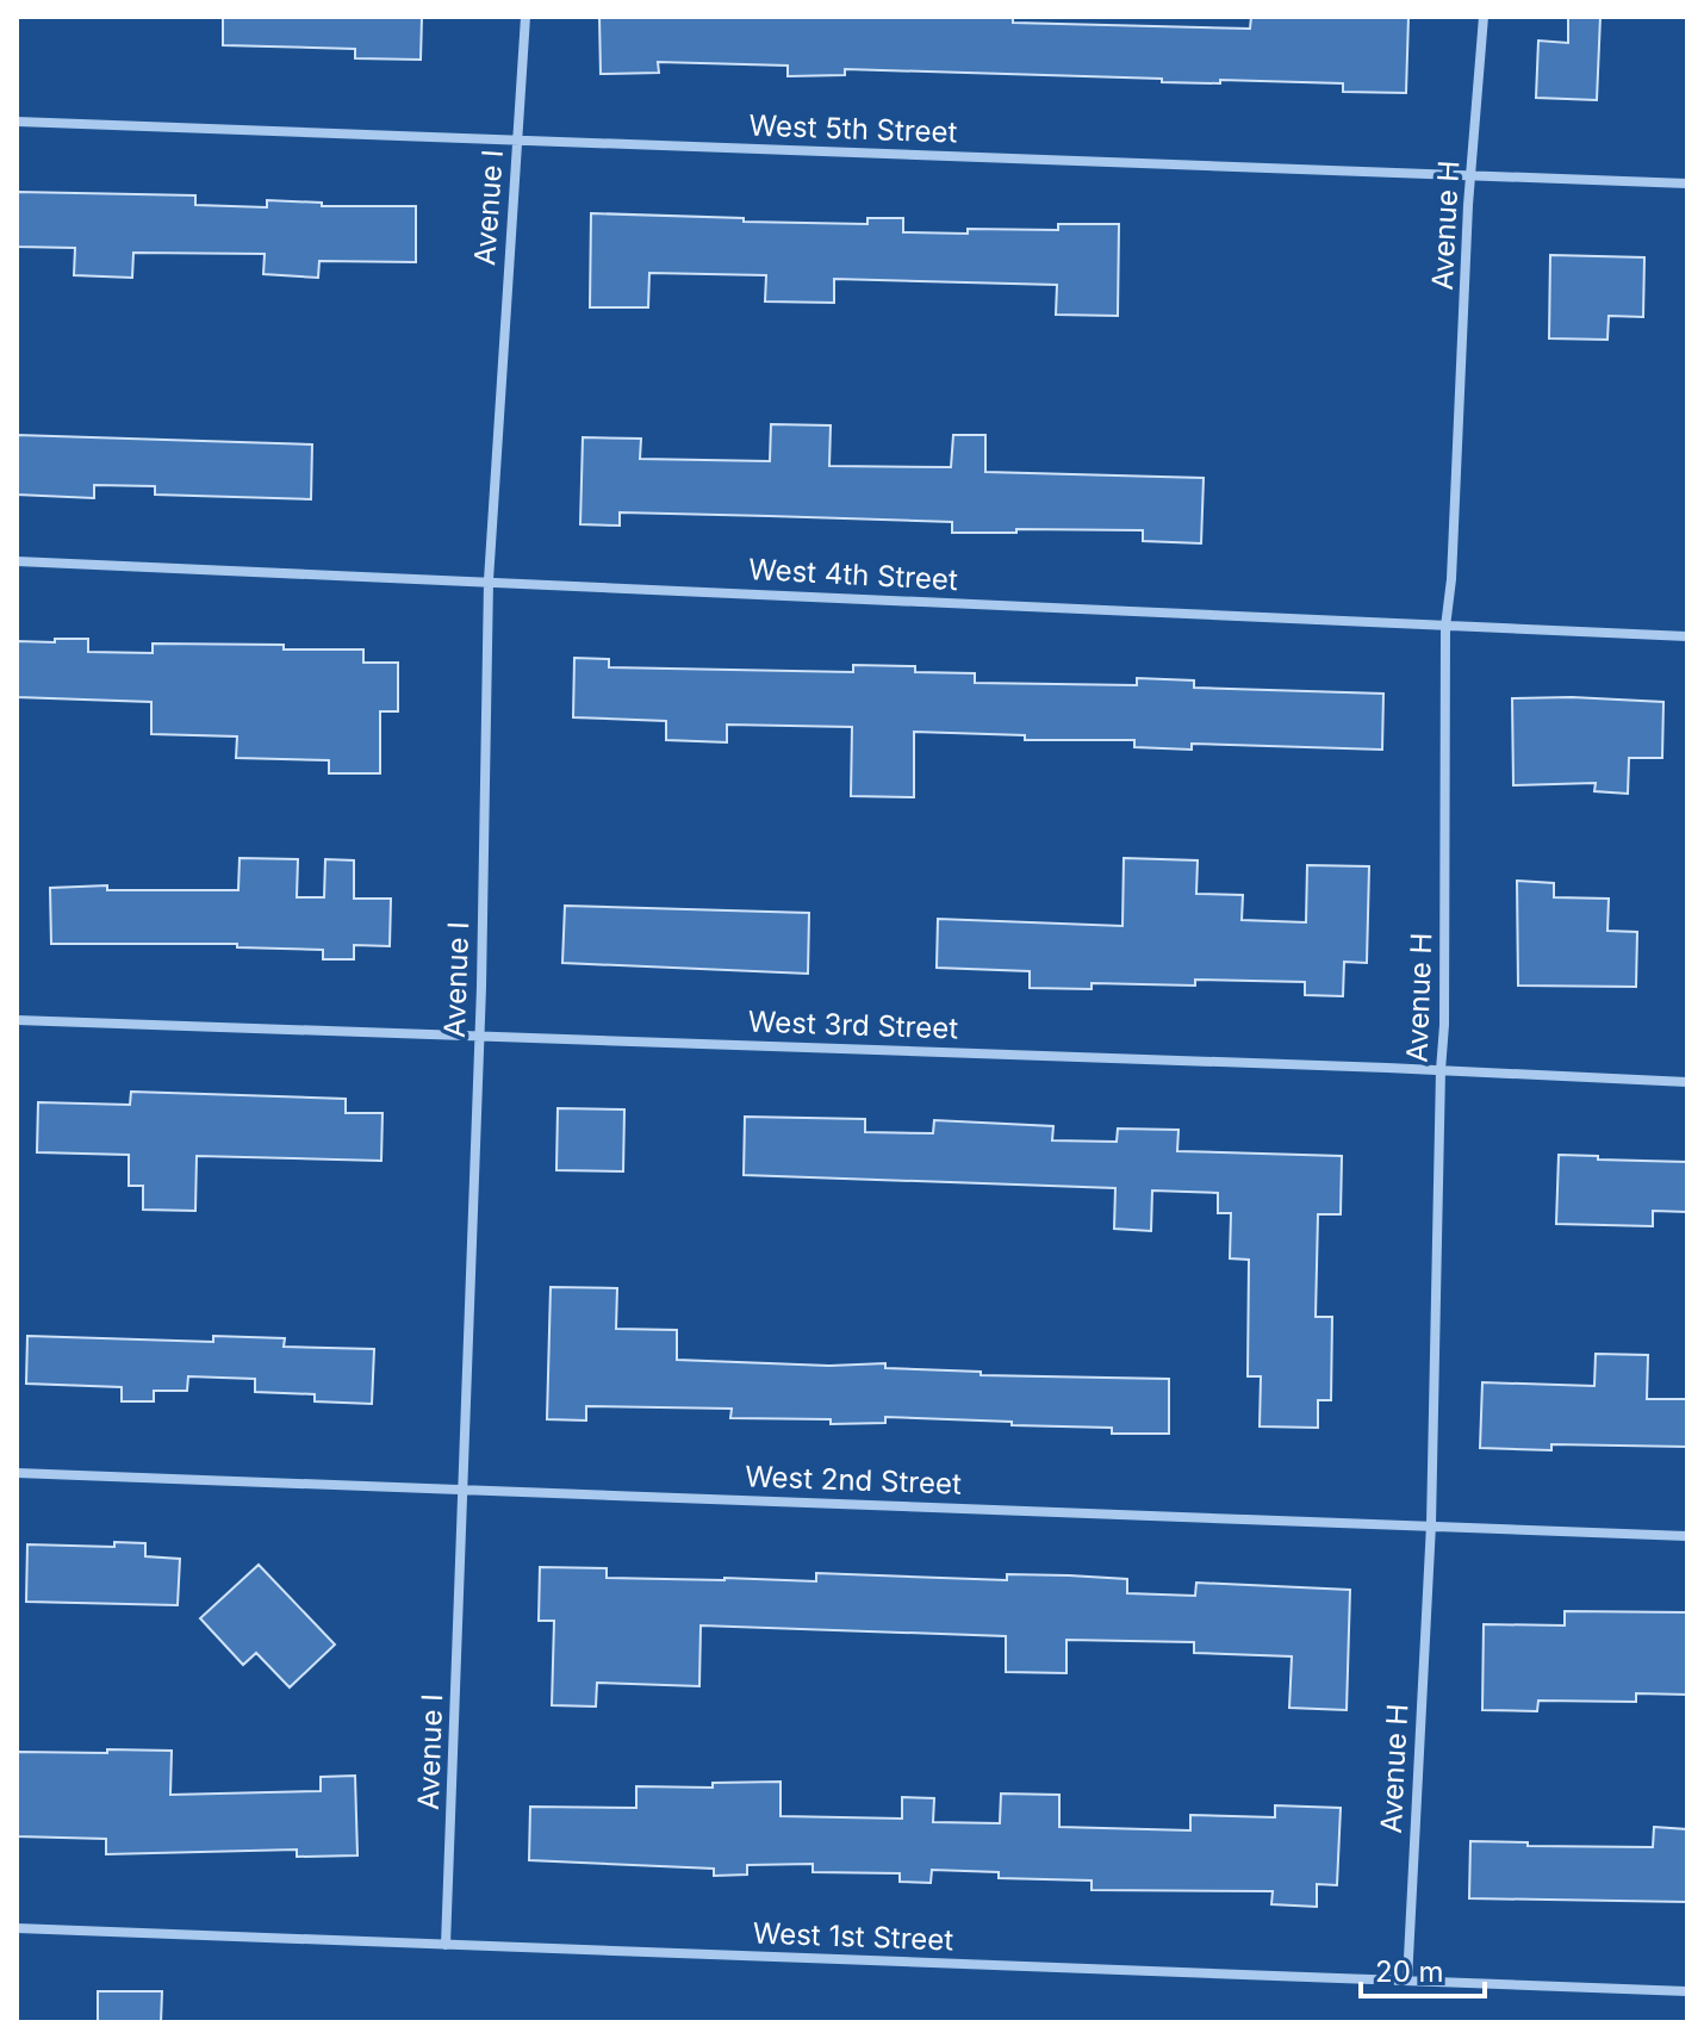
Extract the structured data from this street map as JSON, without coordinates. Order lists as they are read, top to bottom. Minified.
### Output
{"streets":{"street":["West 5th Street","Avenue I","Avenue H","West 4th Street","West 3rd Street","West 2nd Street","West 1st Street"]},"crossings":[["West 5th Street","Avenue I"],["West 5th Street","Avenue H"],["Avenue I","West 4th Street"],["Avenue I","West 3rd Street"],["Avenue I","West 2nd Street"],["Avenue I","West 1st Street"],["Avenue H","West 4th Street"],["Avenue H","West 3rd Street"],["Avenue H","West 2nd Street"],["Avenue H","West 1st Street"]],"scale_bar":"20 m"}
